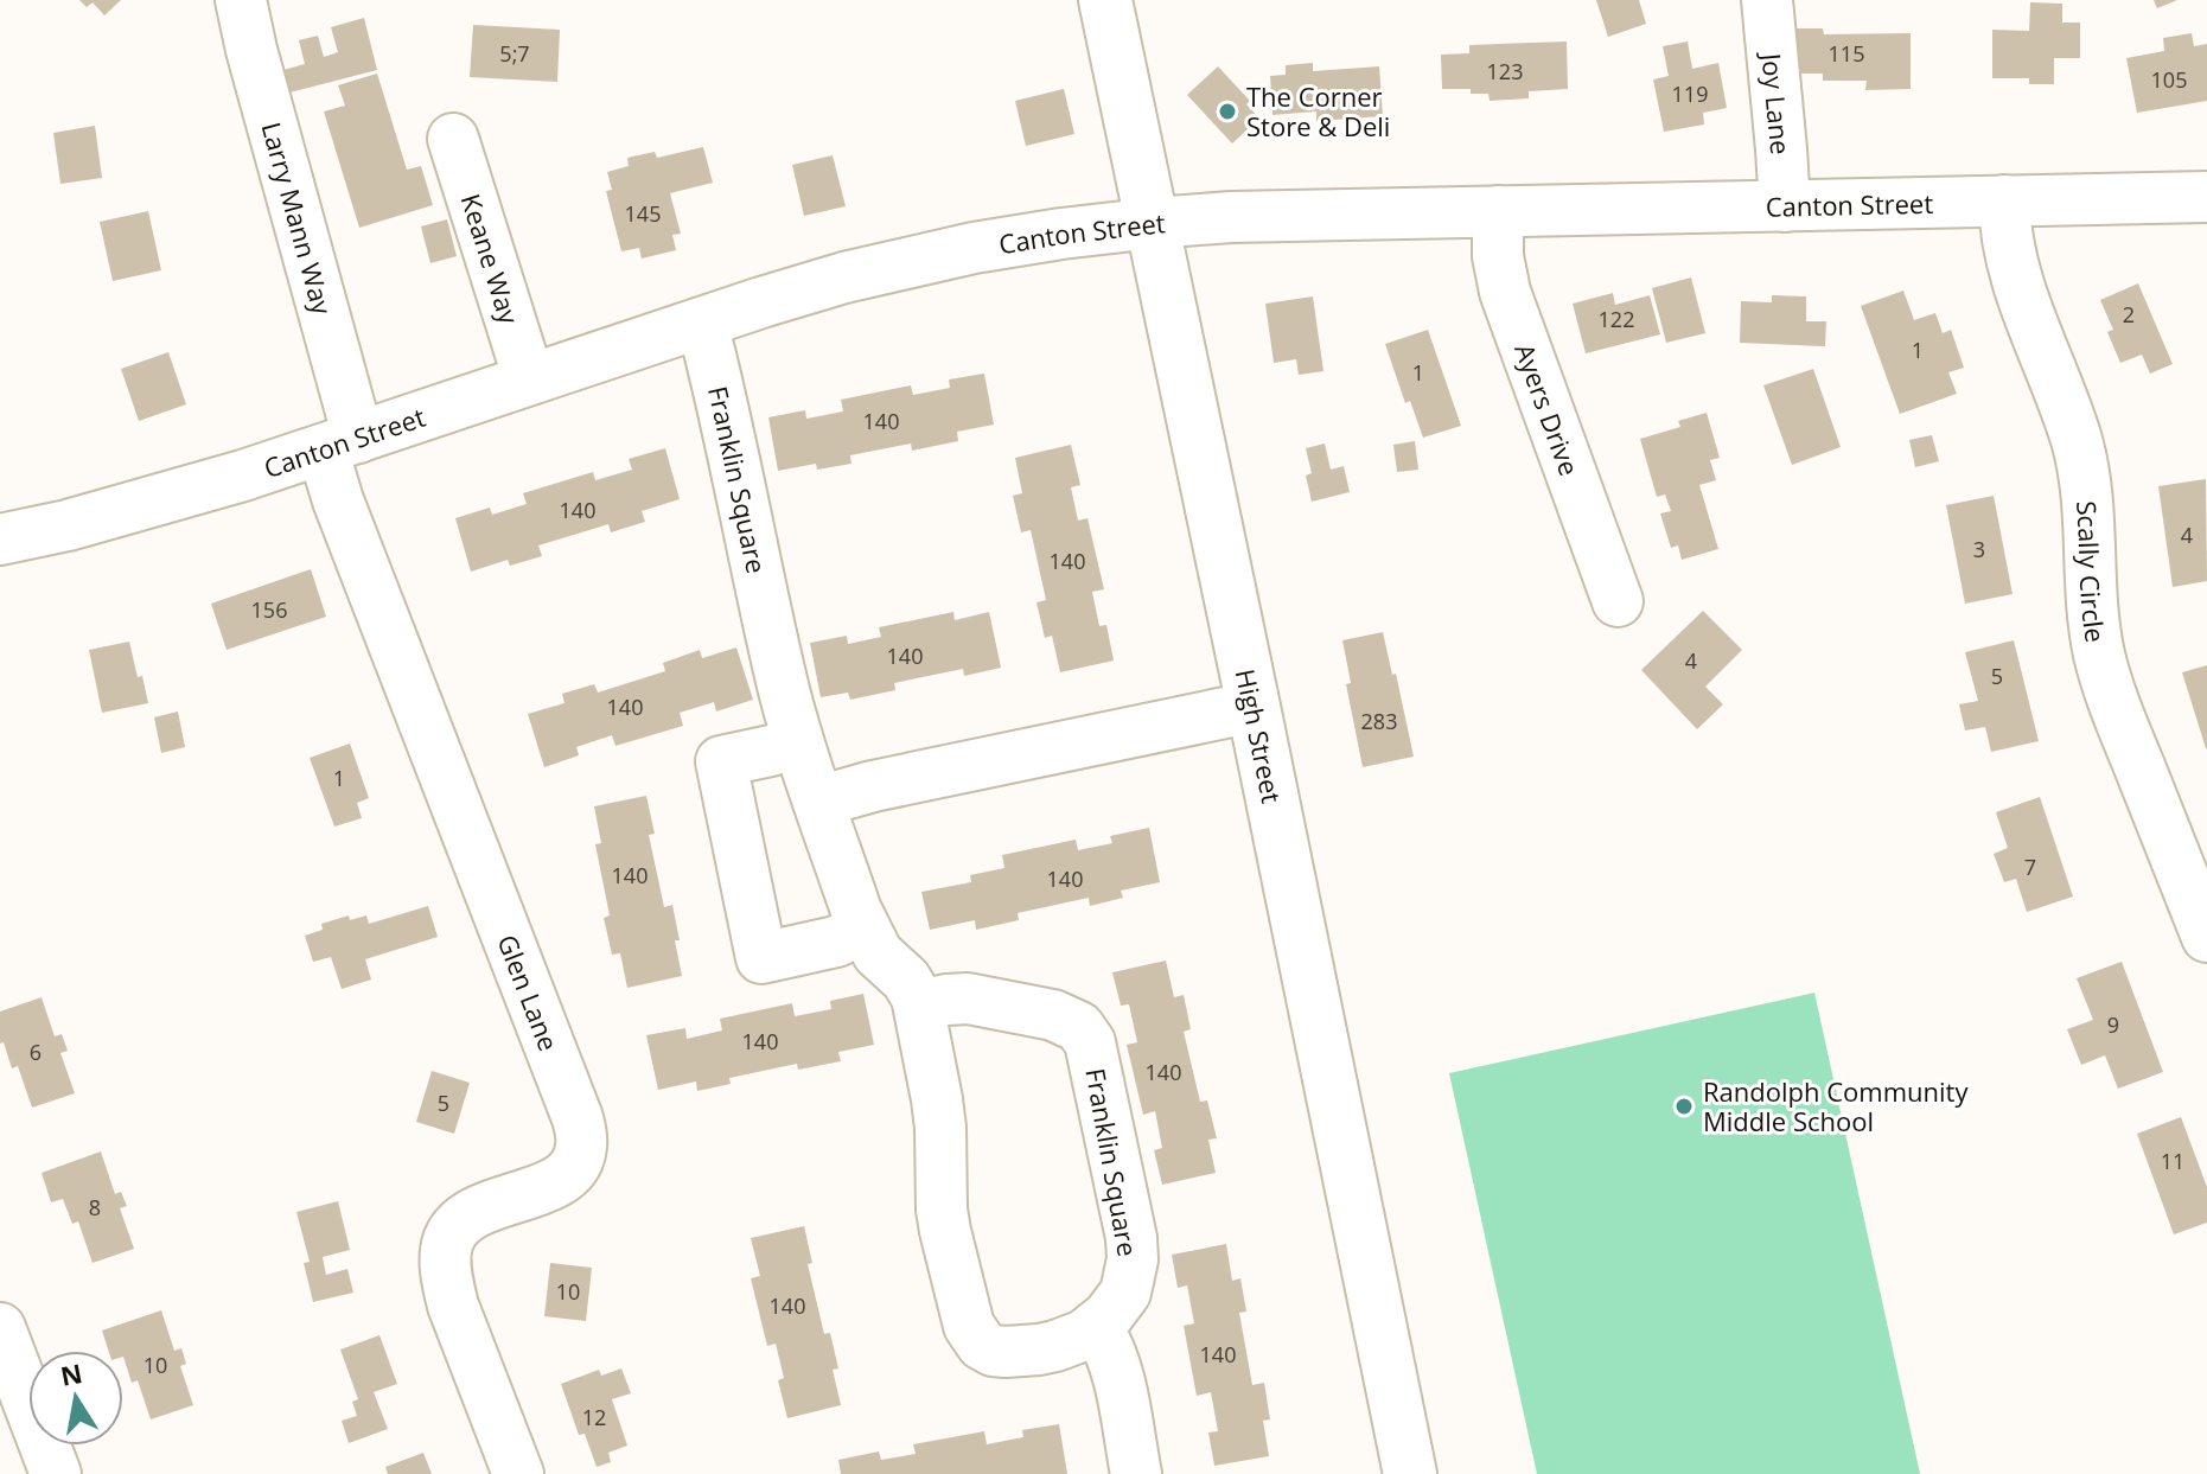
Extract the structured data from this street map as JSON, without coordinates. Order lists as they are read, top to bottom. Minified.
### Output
{"streets":{"main road":["High Street"],"street":["Joy Lane","Canton Street","Larry Mann Way","Keane Way","Ayers Drive","Franklin Square","Scally Circle","Glen Lane"]},"crossings":[["Joy Lane","Canton Street"],["Canton Street","Larry Mann Way"],["Canton Street","Keane Way"],["Canton Street","Ayers Drive"],["Canton Street","Franklin Square"],["Canton Street","Scally Circle"],["Canton Street","High Street"],["Canton Street","Glen Lane"],["Larry Mann Way","Glen Lane"]],"places":["The Corner Store & Deli","Randolph Community Middle School"],"house_numbers":["5;7","115","123","105","119","145","2","122","1","1","140","140","4","3","140","156","140","4","5","140","283","1","7","140","140","9","140","6","140","5","11","8","10","140","140","10","12"],"north":"top"}
